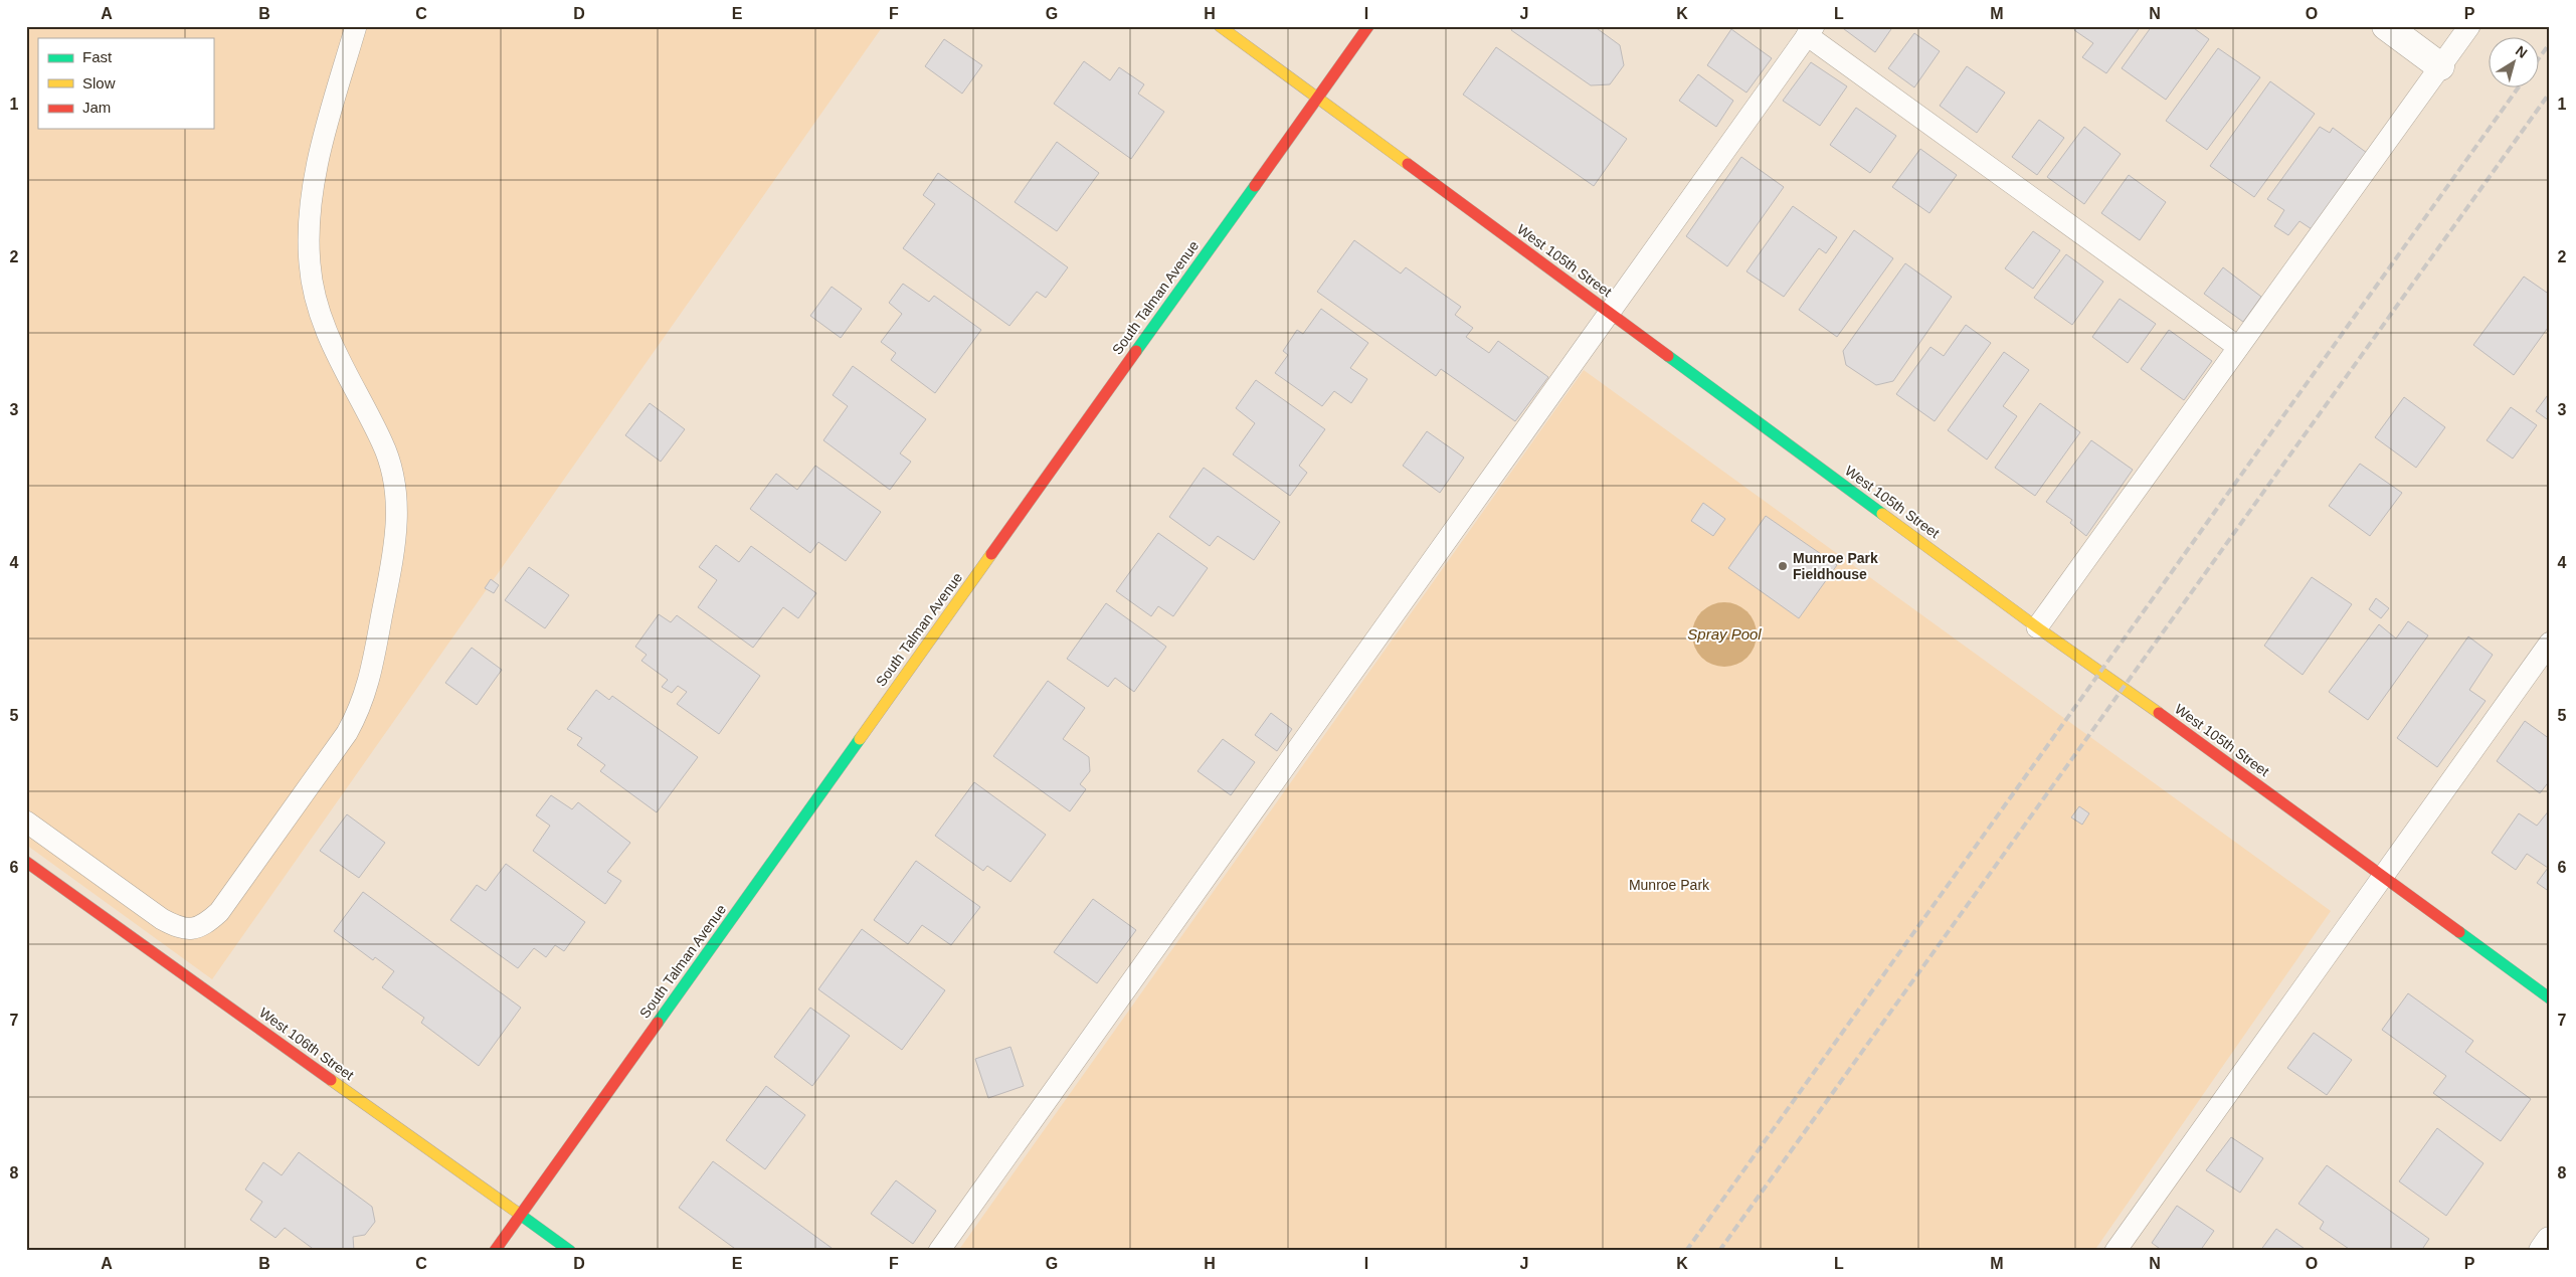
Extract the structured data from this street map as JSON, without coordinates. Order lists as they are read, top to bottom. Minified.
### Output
{"streets":{"street":["West 105th Street","South Talman Avenue","West 106th Street"]},"crossings":[["West 105th Street","South Talman Avenue"],["South Talman Avenue","West 106th Street"]],"water":["Spray Pool"],"parks":["Munroe Park"],"places":["Munroe Park Fieldhouse"],"legend":["Fast","Slow","Jam"],"north":"top right","grid":{"columns":["A","B","C","D","E","F","G","H","I","J","K","L","M","N","O","P"],"rows":["1","2","3","4","5","6","7","8"]}}
